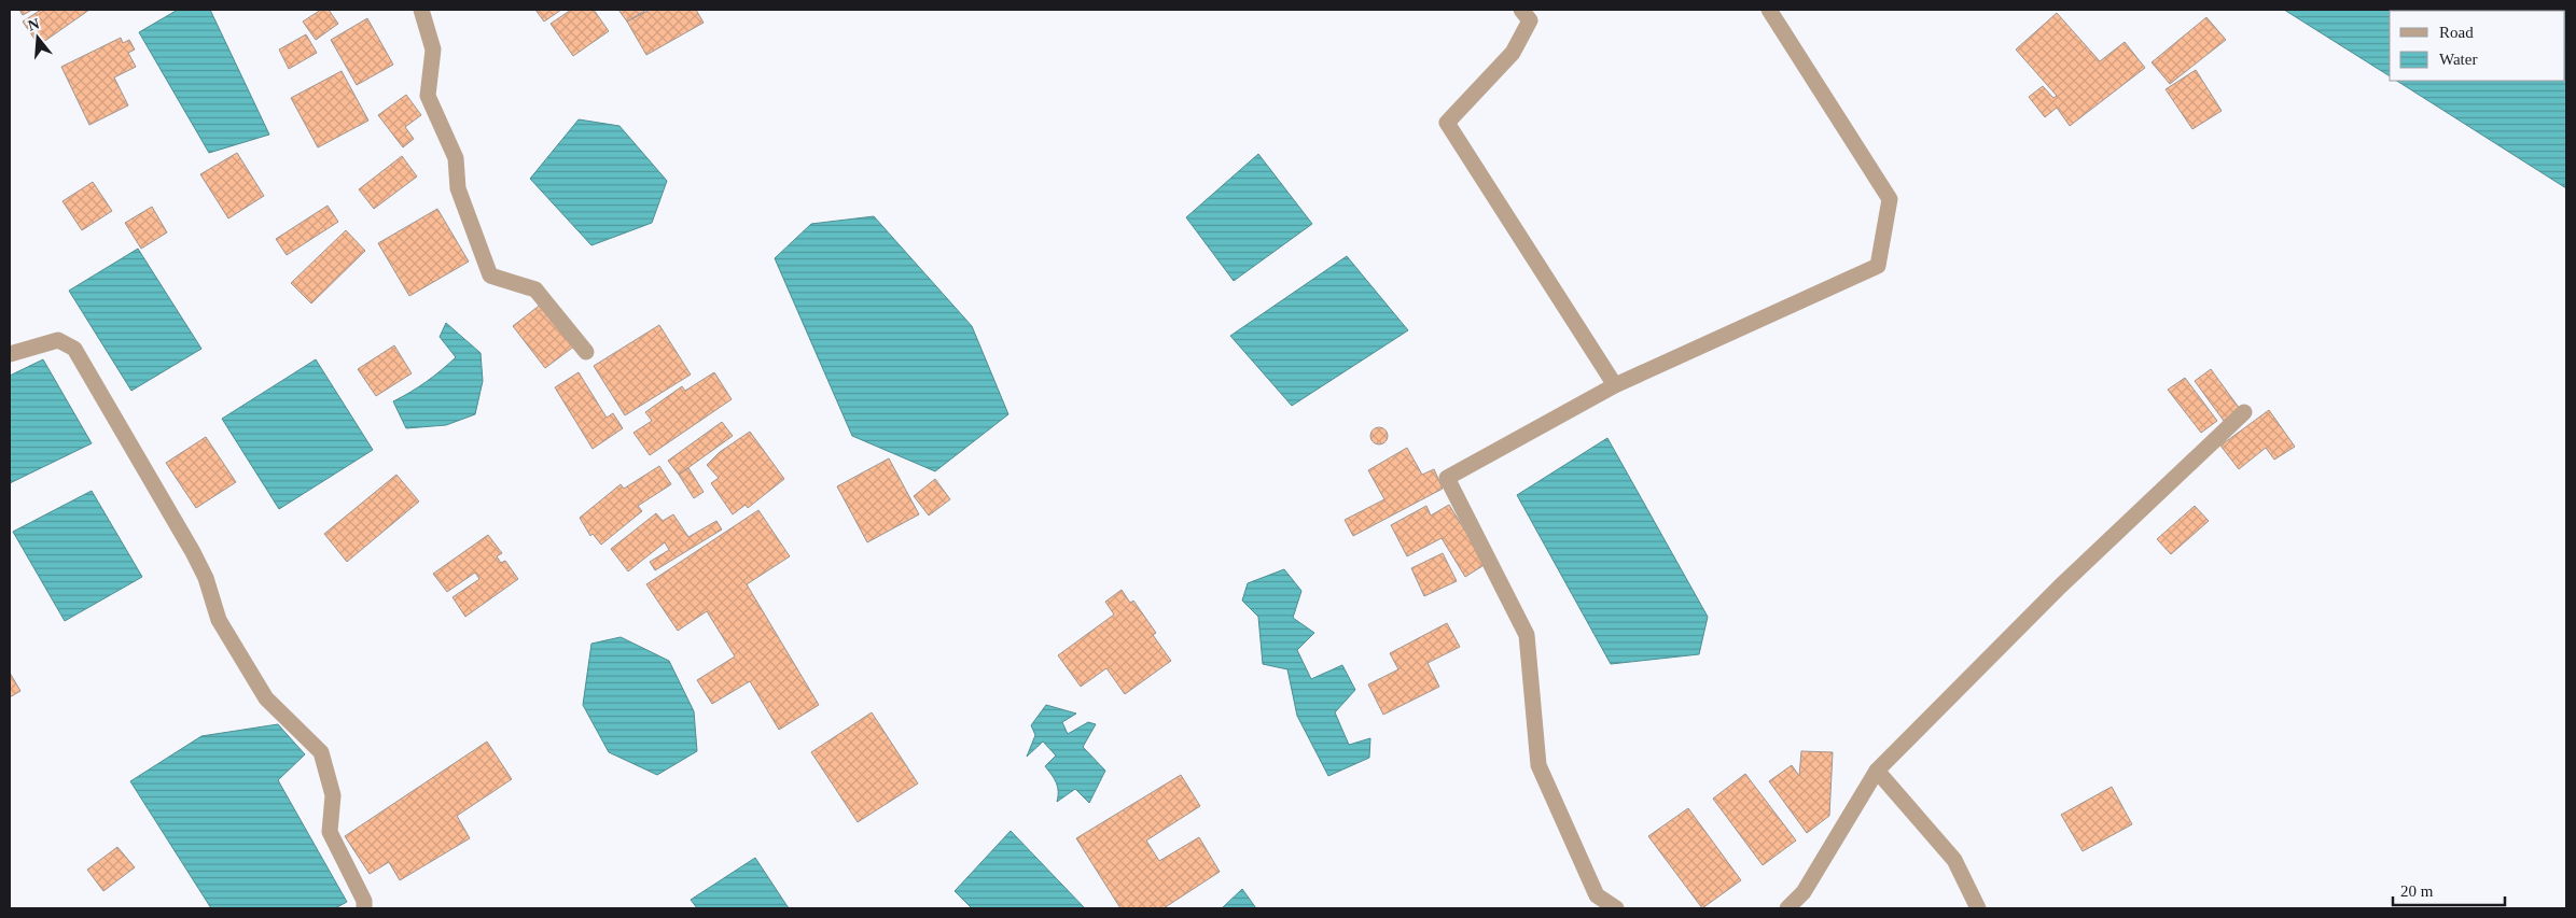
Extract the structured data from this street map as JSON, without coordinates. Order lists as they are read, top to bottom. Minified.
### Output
{"legend":["Road","Water"],"scale_bar":"20 m","north":"top"}
